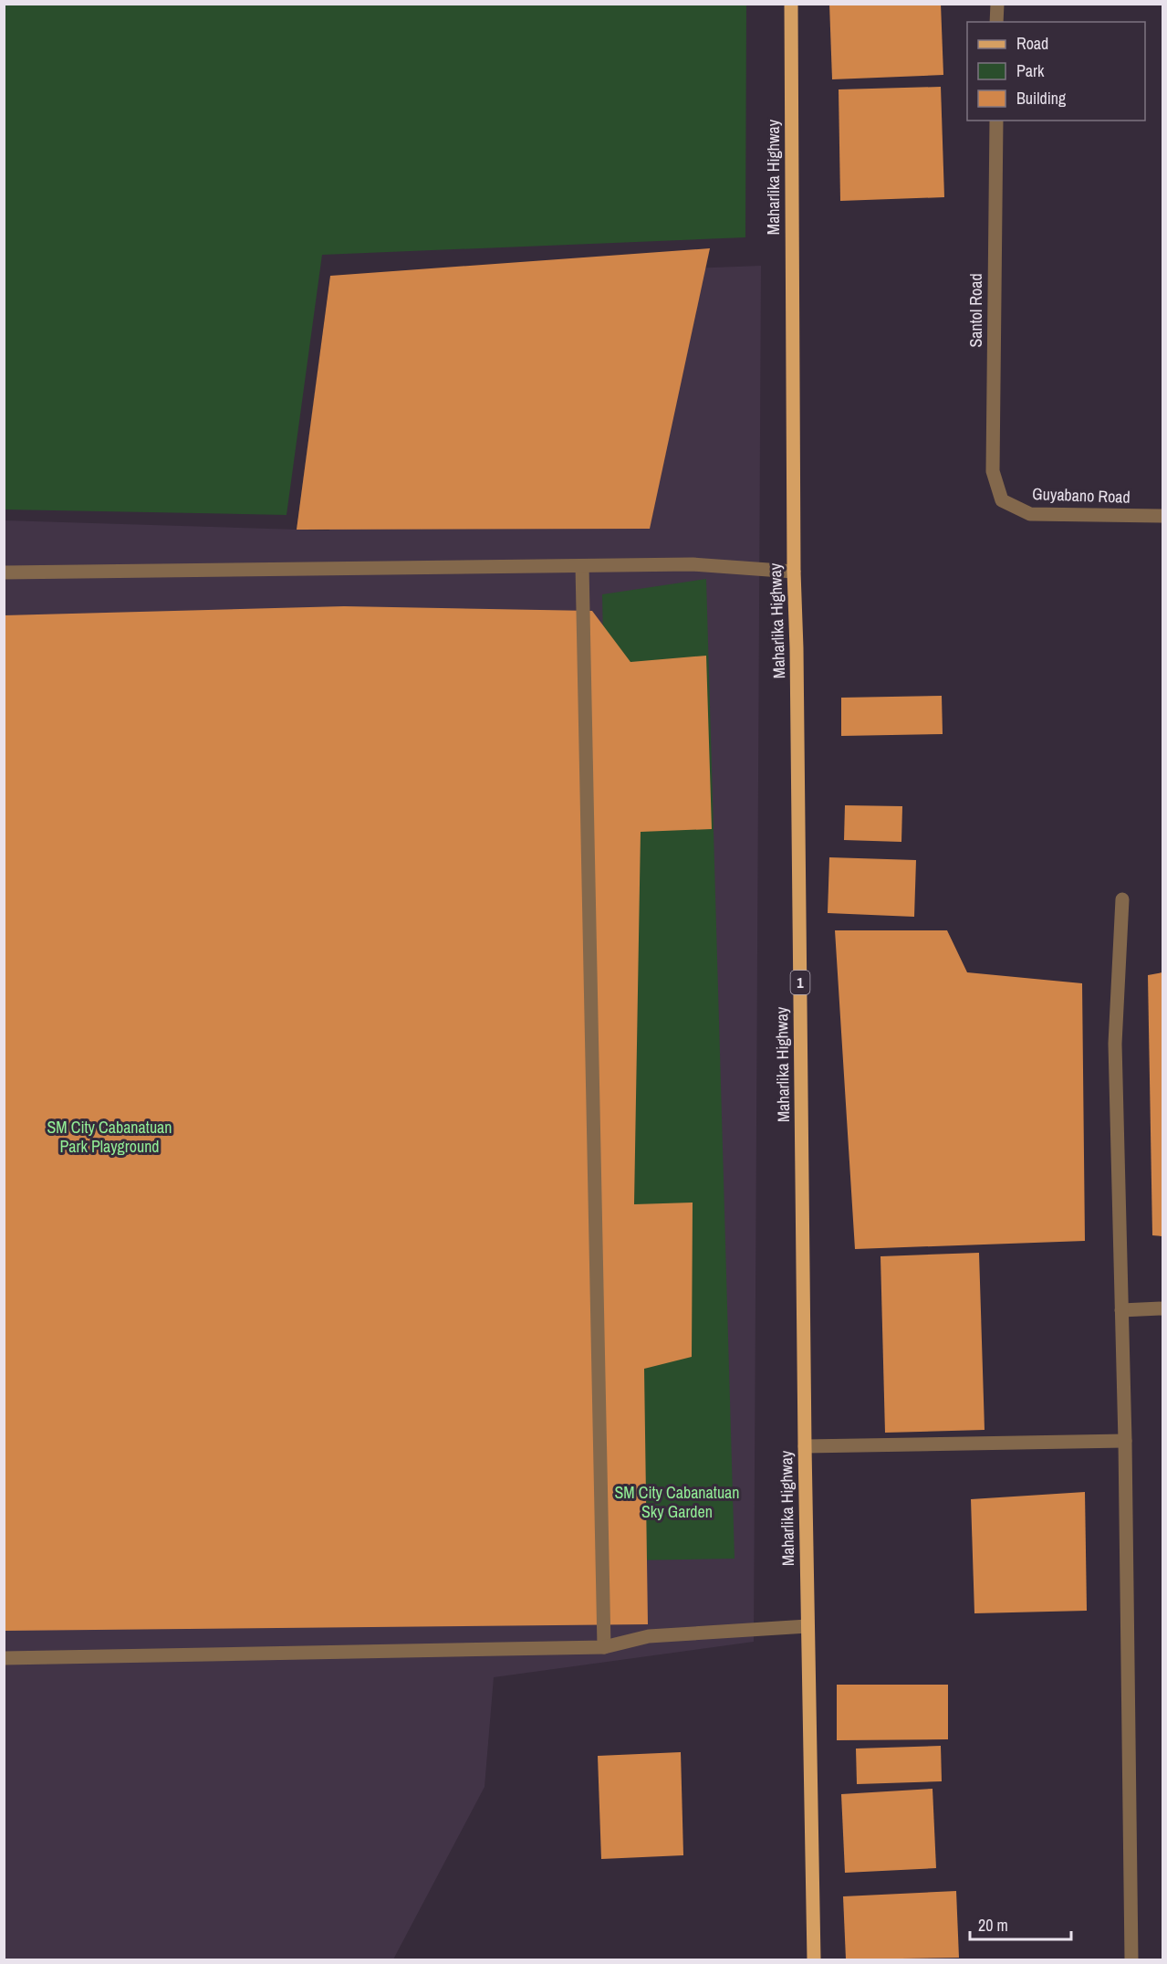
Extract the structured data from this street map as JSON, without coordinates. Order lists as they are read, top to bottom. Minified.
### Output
{"streets":{"main road":["Maharlika Highway","1"],"street":["Santol Road","Guyabano Road"]},"crossings":[["Santol Road","Guyabano Road"]],"parks":["SM City Cabanatuan Park Playground","SM City Cabanatuan Sky Garden"],"legend":["Road","Park","Building"],"scale_bar":"20 m"}
